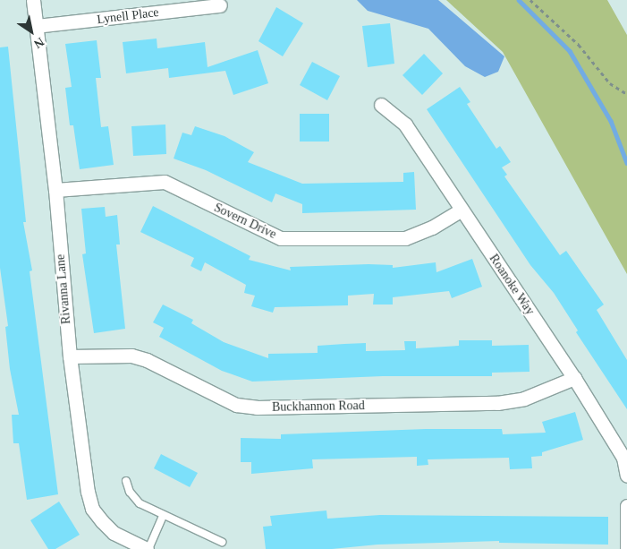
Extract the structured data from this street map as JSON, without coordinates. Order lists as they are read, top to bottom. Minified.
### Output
{"streets":{"street":["Lynell Place","Sovern Drive","Roanoke Way","Rivanna Lane","Buckhannon Road"]},"crossings":[["Lynell Place","Rivanna Lane"],["Sovern Drive","Roanoke Way"],["Sovern Drive","Rivanna Lane"],["Roanoke Way","Buckhannon Road"],["Rivanna Lane","Buckhannon Road"]],"north":"bottom right"}
